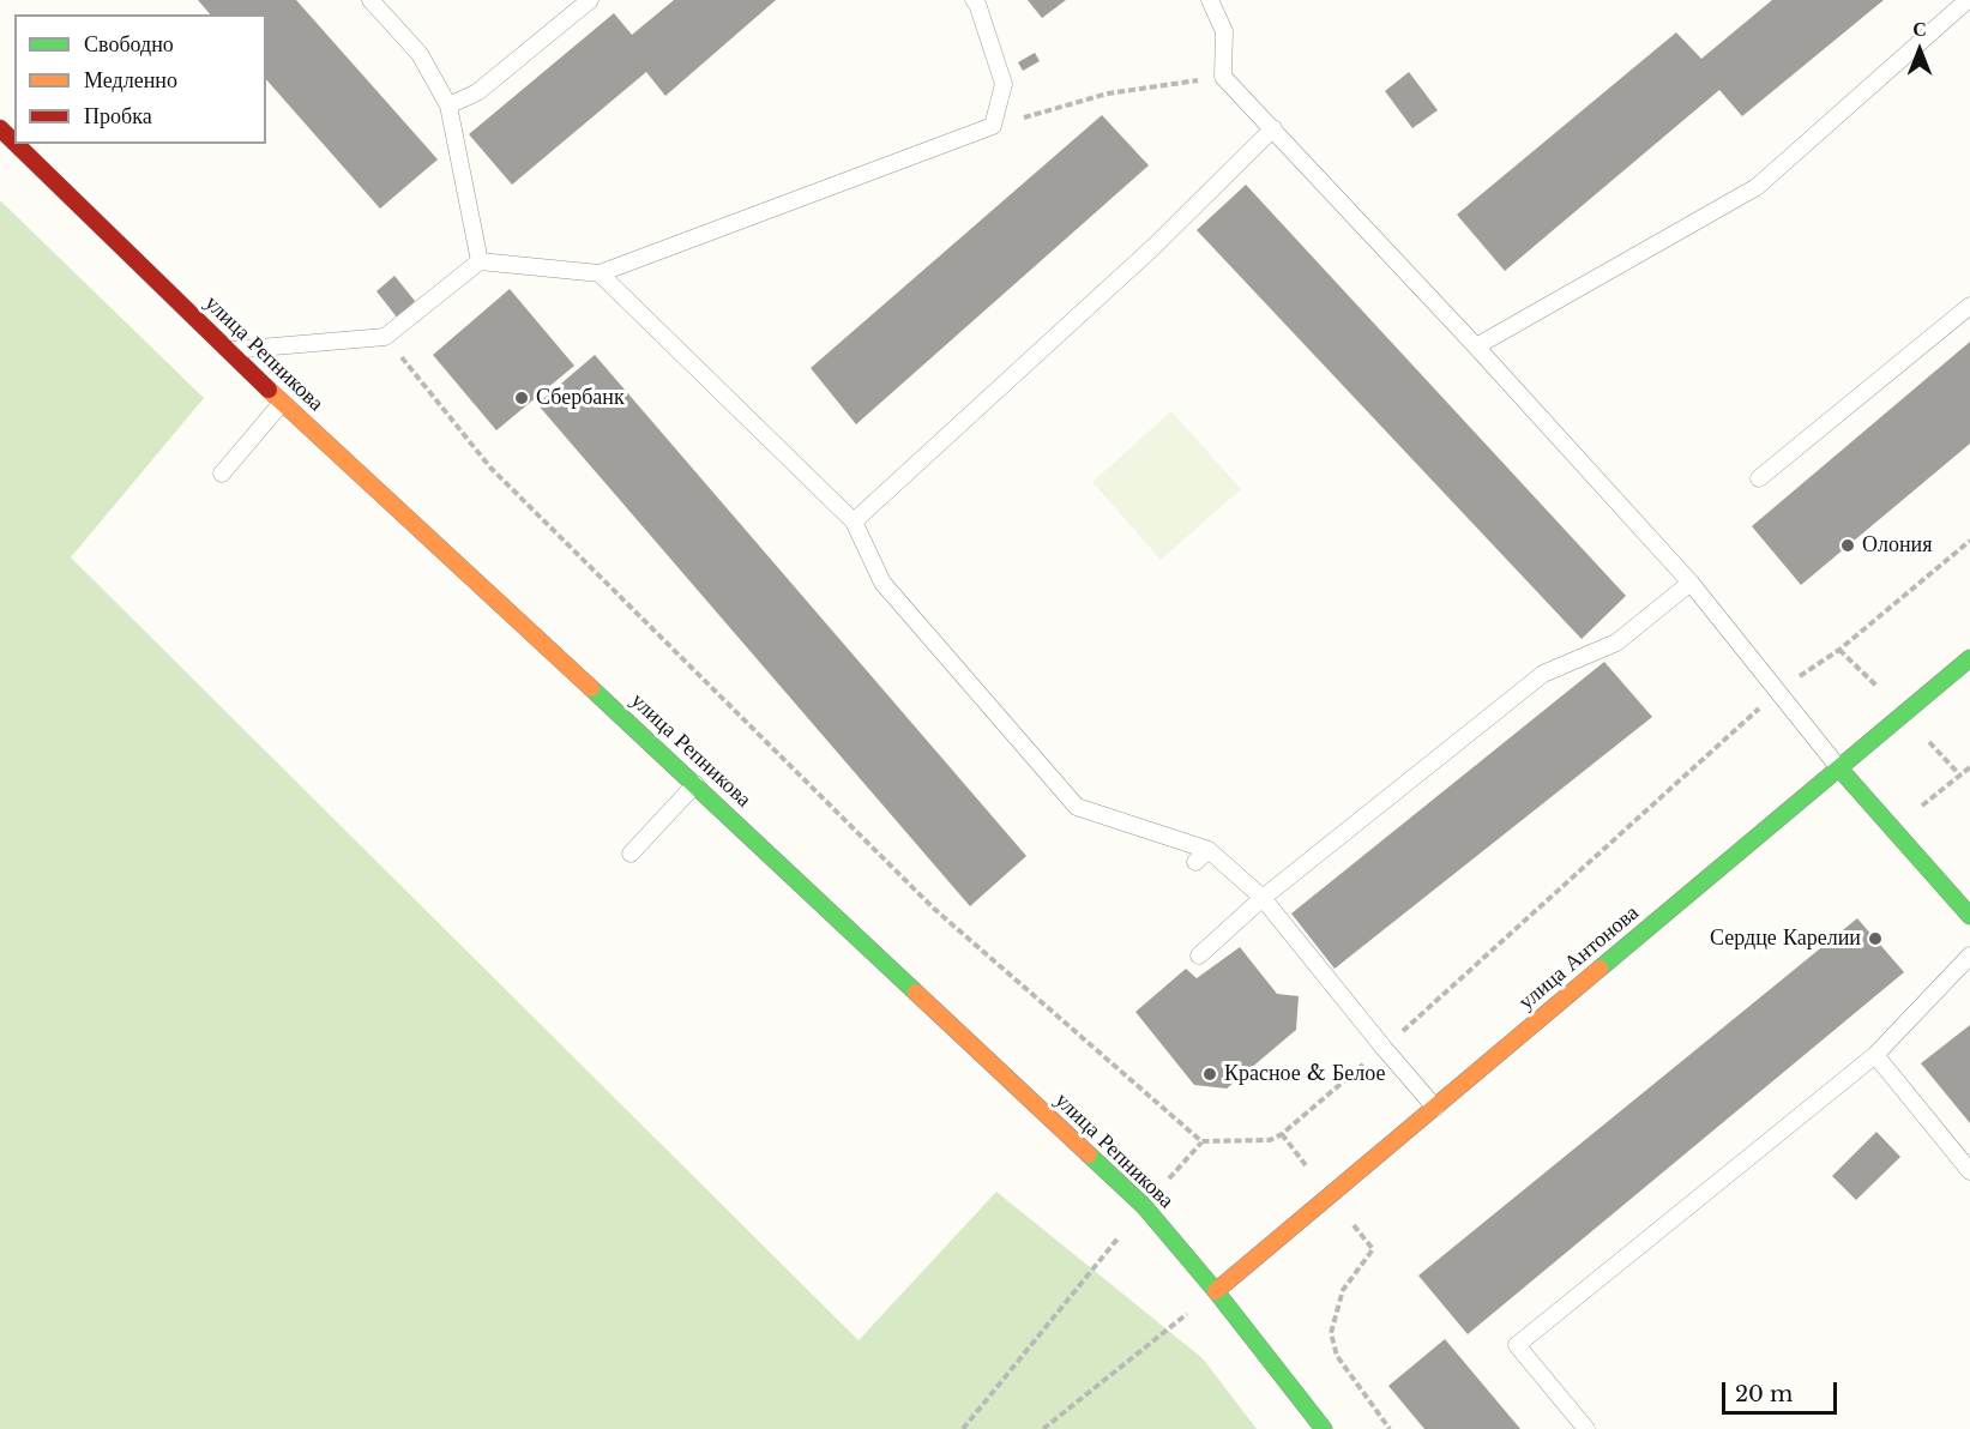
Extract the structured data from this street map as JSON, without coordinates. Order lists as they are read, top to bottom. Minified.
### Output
{"streets":{"main road":["улица Репникова","улица Антонова"]},"crossings":[["улица Репникова","улица Антонова"]],"places":["Сбербанк","Олония","Сердце Карелии","Красное & Белое"],"legend":["Свободно","Медленно","Пробка"],"scale_bar":"20 m","north":"top"}
